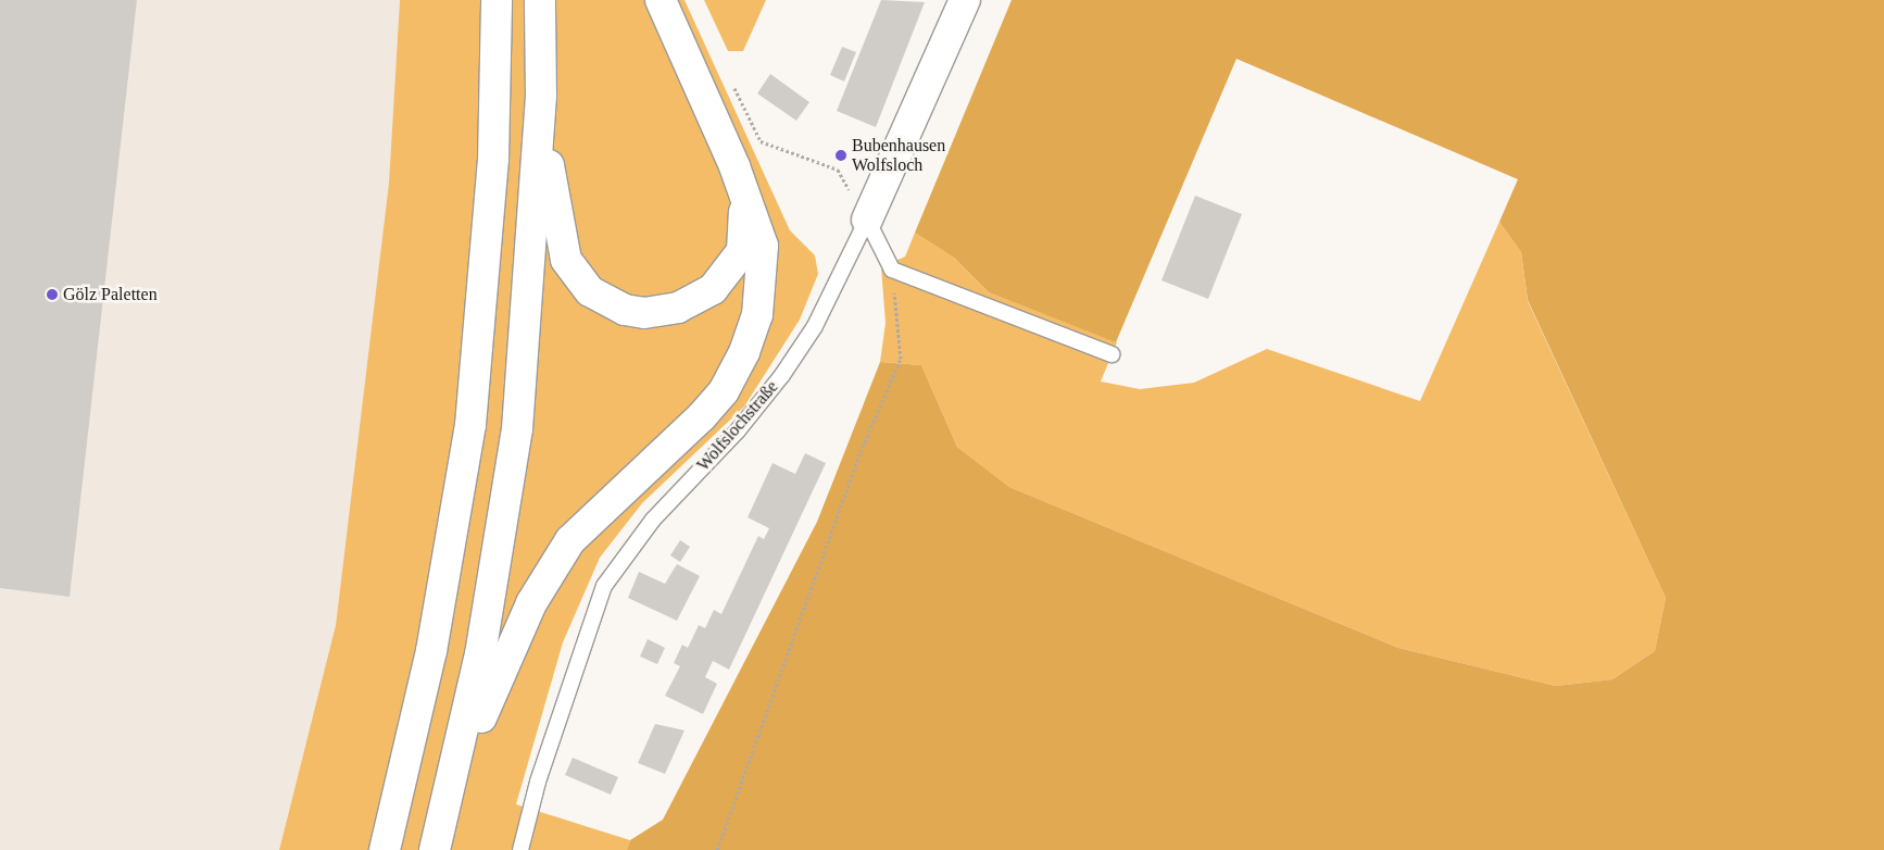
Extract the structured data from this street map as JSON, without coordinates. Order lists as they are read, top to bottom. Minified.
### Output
{"streets":{"main road":["Wolfslochstraße"]},"places":["Bubenhausen Wolfsloch","Gölz Paletten"]}
